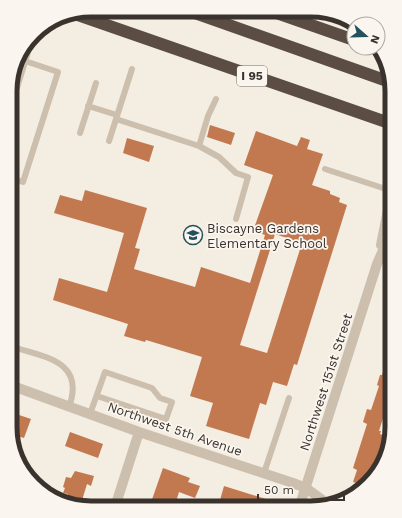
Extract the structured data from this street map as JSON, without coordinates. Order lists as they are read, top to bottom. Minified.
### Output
{"streets":{"highway":["I 95"],"street":["Northwest 151st Street","Northwest 5th Avenue"]},"crossings":[["Northwest 151st Street","Northwest 5th Avenue"]],"places":{"school or university":["Biscayne Gardens Elementary School"]},"scale_bar":"50 m","north":"right"}
